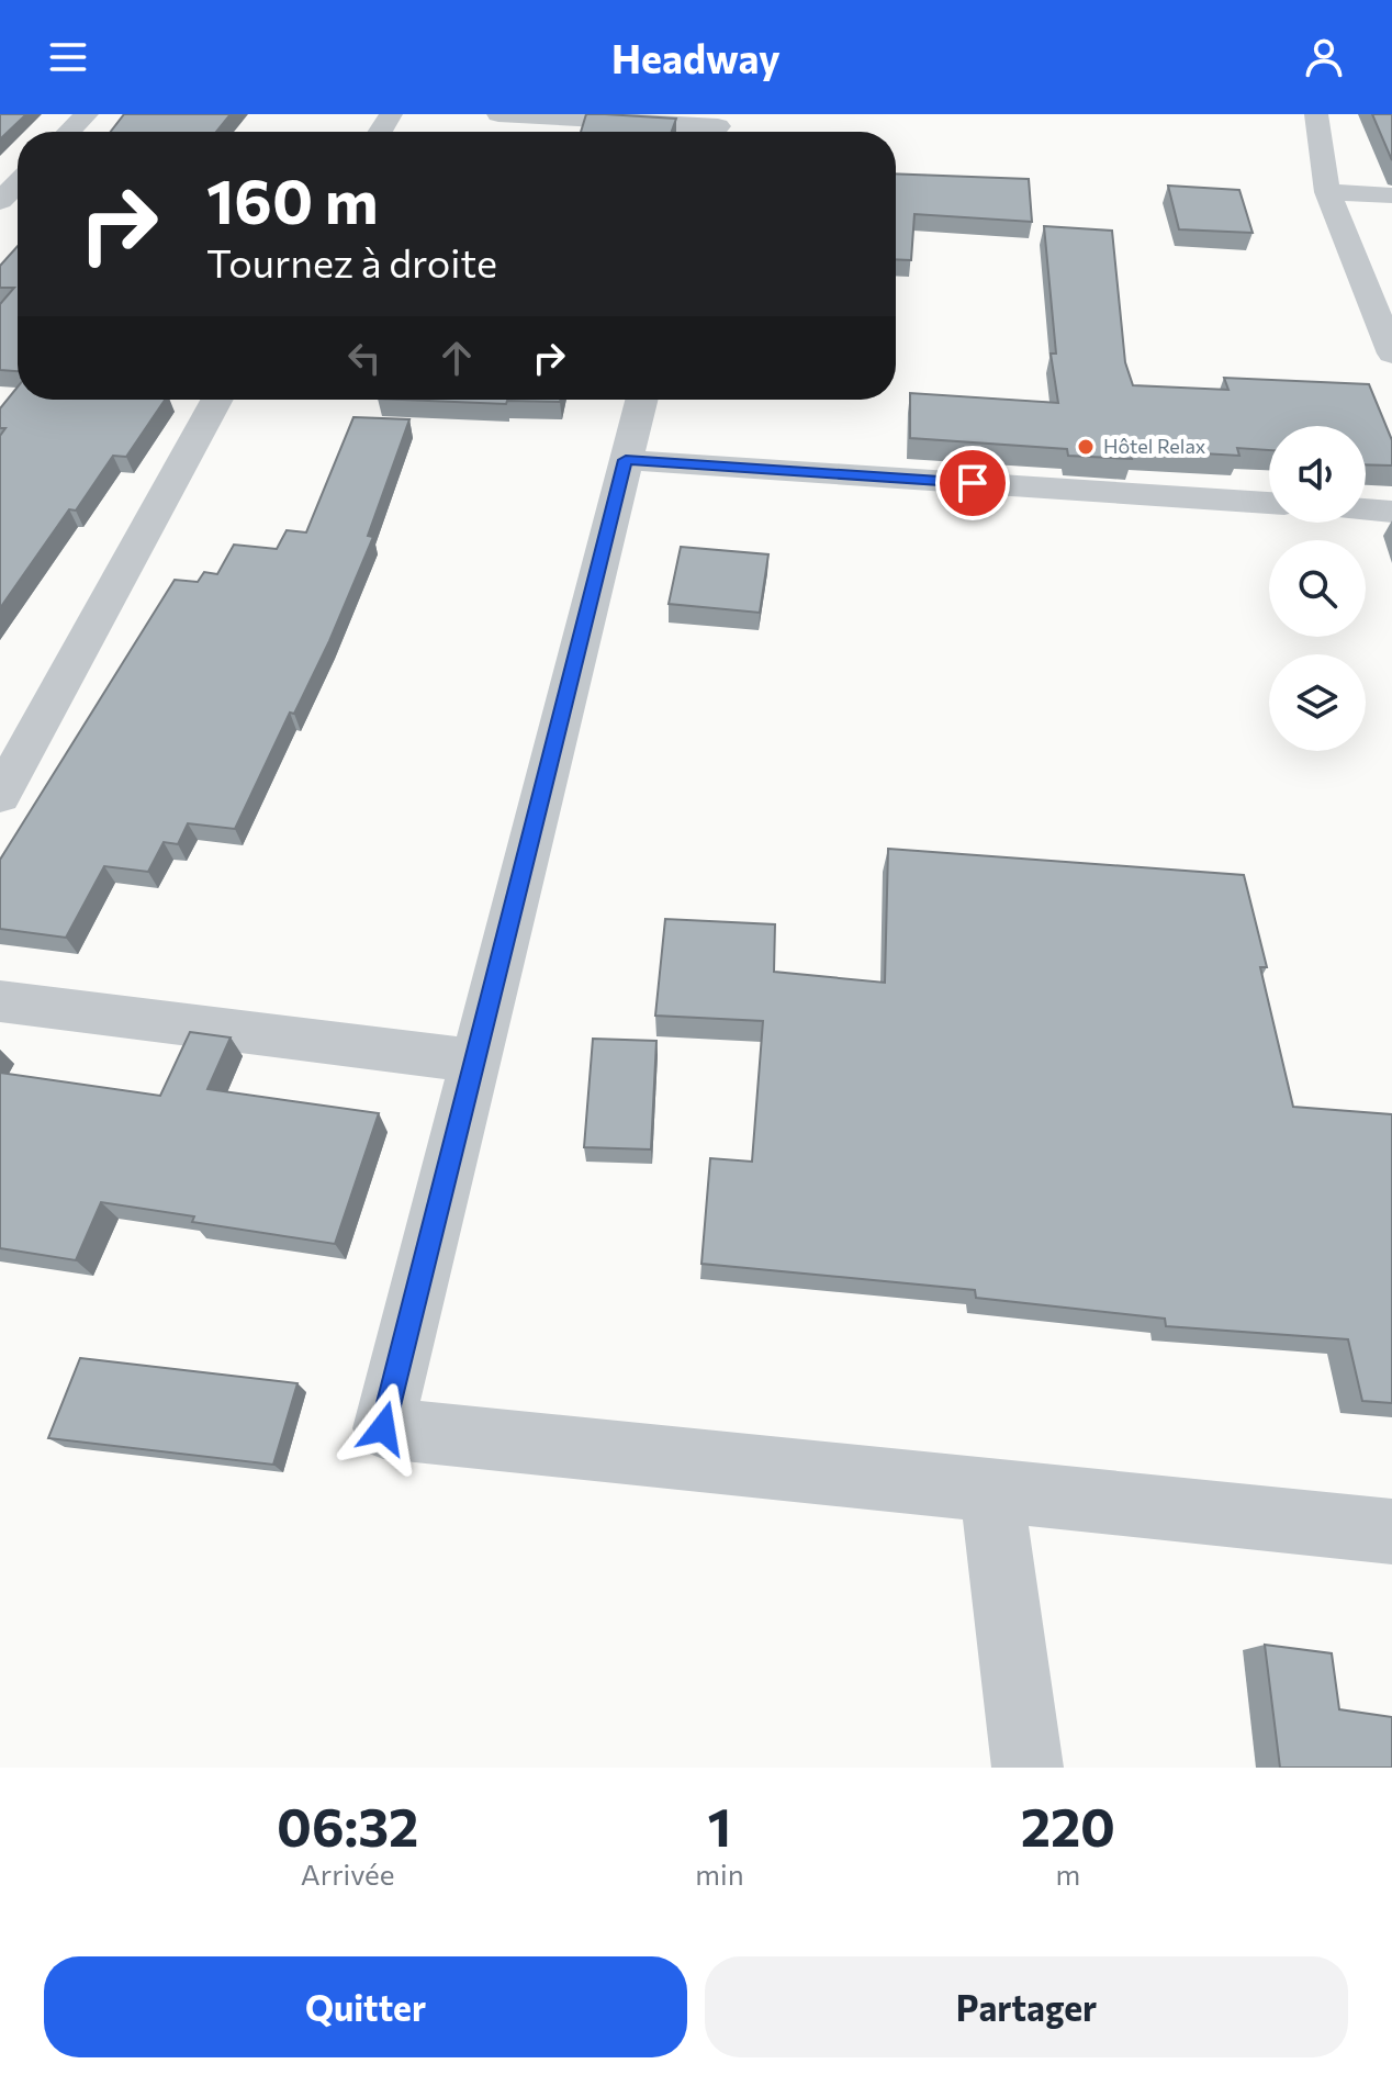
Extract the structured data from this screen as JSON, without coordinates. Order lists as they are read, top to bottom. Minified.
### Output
{"places":["Hôtel Relax"],"page":{"header":"Headway","turn":["160 m","Tournez à droite"],"eta":["06:32","Arrivée","1","min","220","m"],"buttons":["Quitter","Partager"]}}
